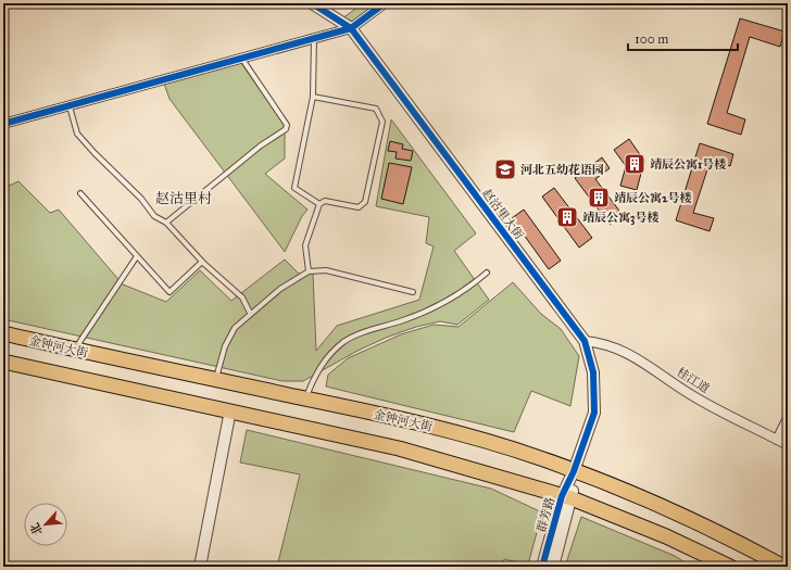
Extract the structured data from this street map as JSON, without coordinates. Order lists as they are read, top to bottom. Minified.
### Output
{"streets":{"main road":["金钟河大街"],"street":["赵沽里大街","桂江道","群芳路"]},"crossings":[["赵沽里大街","金钟河大街"],["赵沽里大街","桂江道"],["赵沽里大街","群芳路"],["金钟河大街","群芳路"]],"districts":["赵沽里村"],"places":{"building":["靖辰公寓1号楼","靖辰公寓2号楼","靖辰公寓3号楼"],"school or university":["河北五幼花语园"]},"scale_bar":"100 m","north":"bottom left"}
